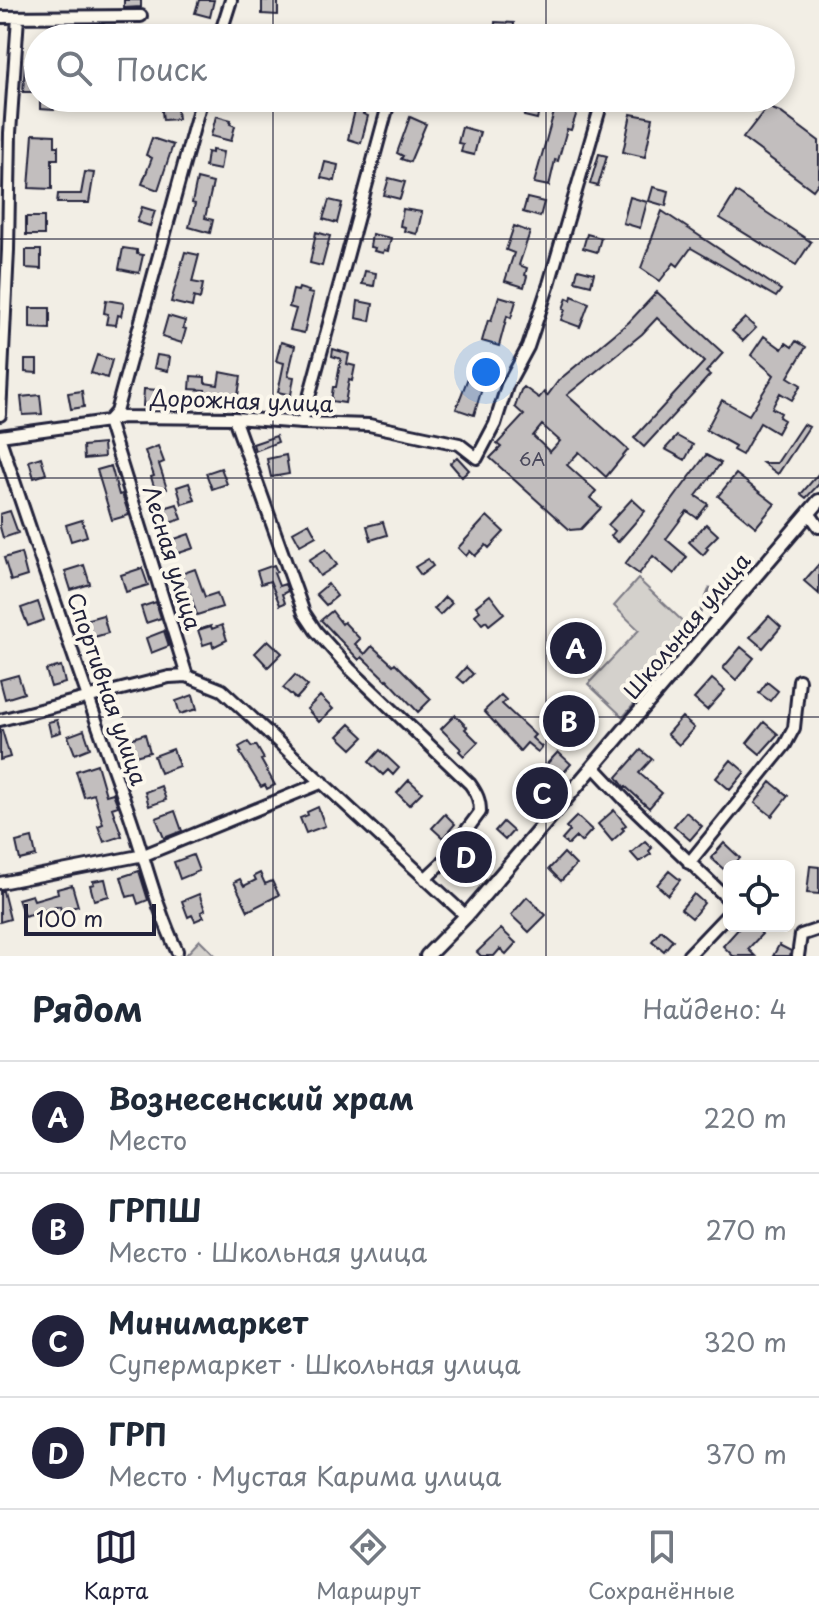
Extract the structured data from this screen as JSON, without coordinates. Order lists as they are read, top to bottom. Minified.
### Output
{"streets":{"street":["Дорожная улица","Лесная улица","Школьная улица","Спортивная улица"]},"crossings":[["Дорожная улица","Лесная улица"],["Дорожная улица","Спортивная улица"]],"house_numbers":["6А"],"scale_bar":"100 m","page":{"search":"Поиск","pins":["A","B","C","D"],"scale":"100 m","heading":["Рядом","Найдено: 4"],"list":[{"mark":"A","name":"Вознесенский храм","note":"Место","value":"220 m"},{"mark":"B","name":"ГРПШ","note":"Место · Школьная улица","value":"270 m"},{"mark":"C","name":"Минимаркет","note":"Супермаркет · Школьная улица","value":"320 m"},{"mark":"D","name":"ГРП","note":"Место · Мустая Карима улица","value":"370 m"}],"nav":["Карта","Маршрут","Сохранённые"]}}
